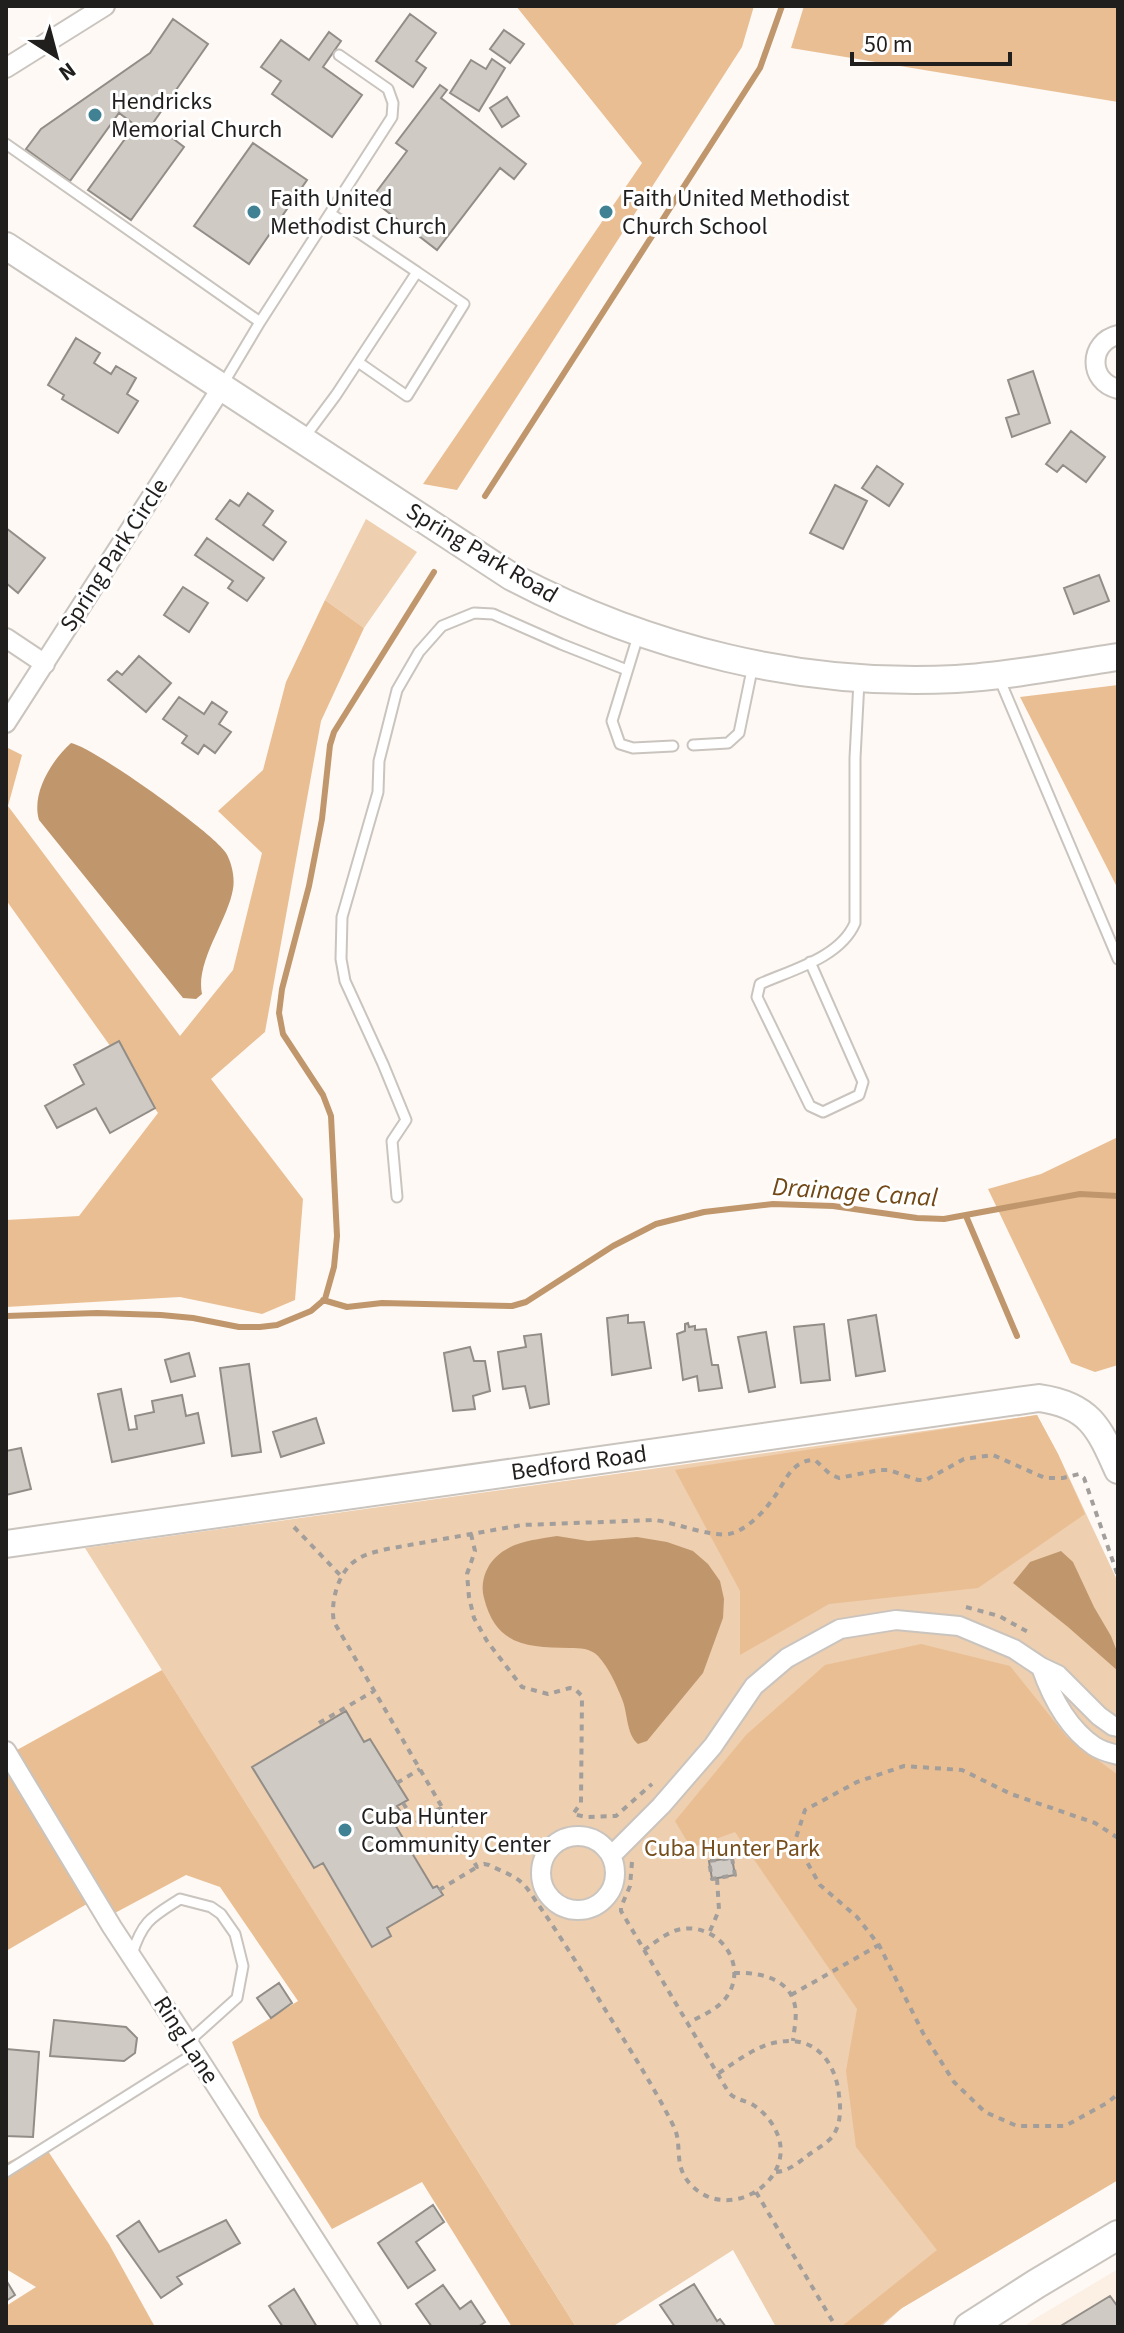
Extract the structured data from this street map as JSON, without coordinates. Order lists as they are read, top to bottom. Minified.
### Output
{"streets":{"main road":["Spring Park Road","Bedford Road"],"street":["Spring Park Circle","Ring Lane"]},"crossings":[["Spring Park Road","Spring Park Circle"]],"water":["Drainage Canal"],"parks":["Cuba Hunter Park"],"places":["Hendricks Memorial Church","Faith United Methodist Church","Faith United Methodist Church School","Cuba Hunter Community Center"],"scale_bar":"50 m","north":"bottom right"}
